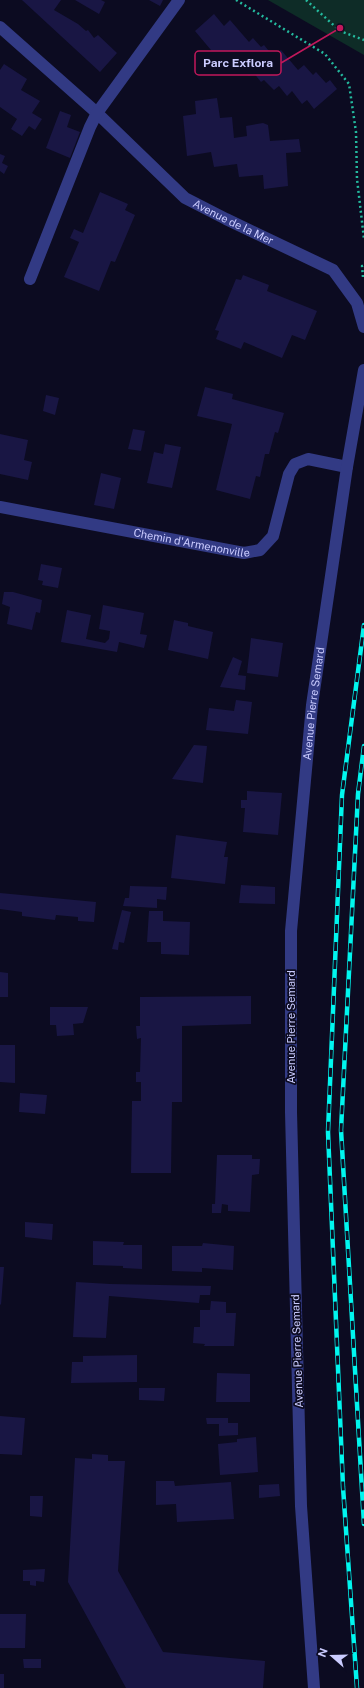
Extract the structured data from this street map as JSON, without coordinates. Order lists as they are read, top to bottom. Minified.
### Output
{"streets":{"street":["Avenue de la Mer","Chemin d'Armenonville","Avenue Pierre Semard"]},"crossings":[["Chemin d'Armenonville","Avenue Pierre Semard"]],"places":["Parc Exflora"],"north":"left"}
